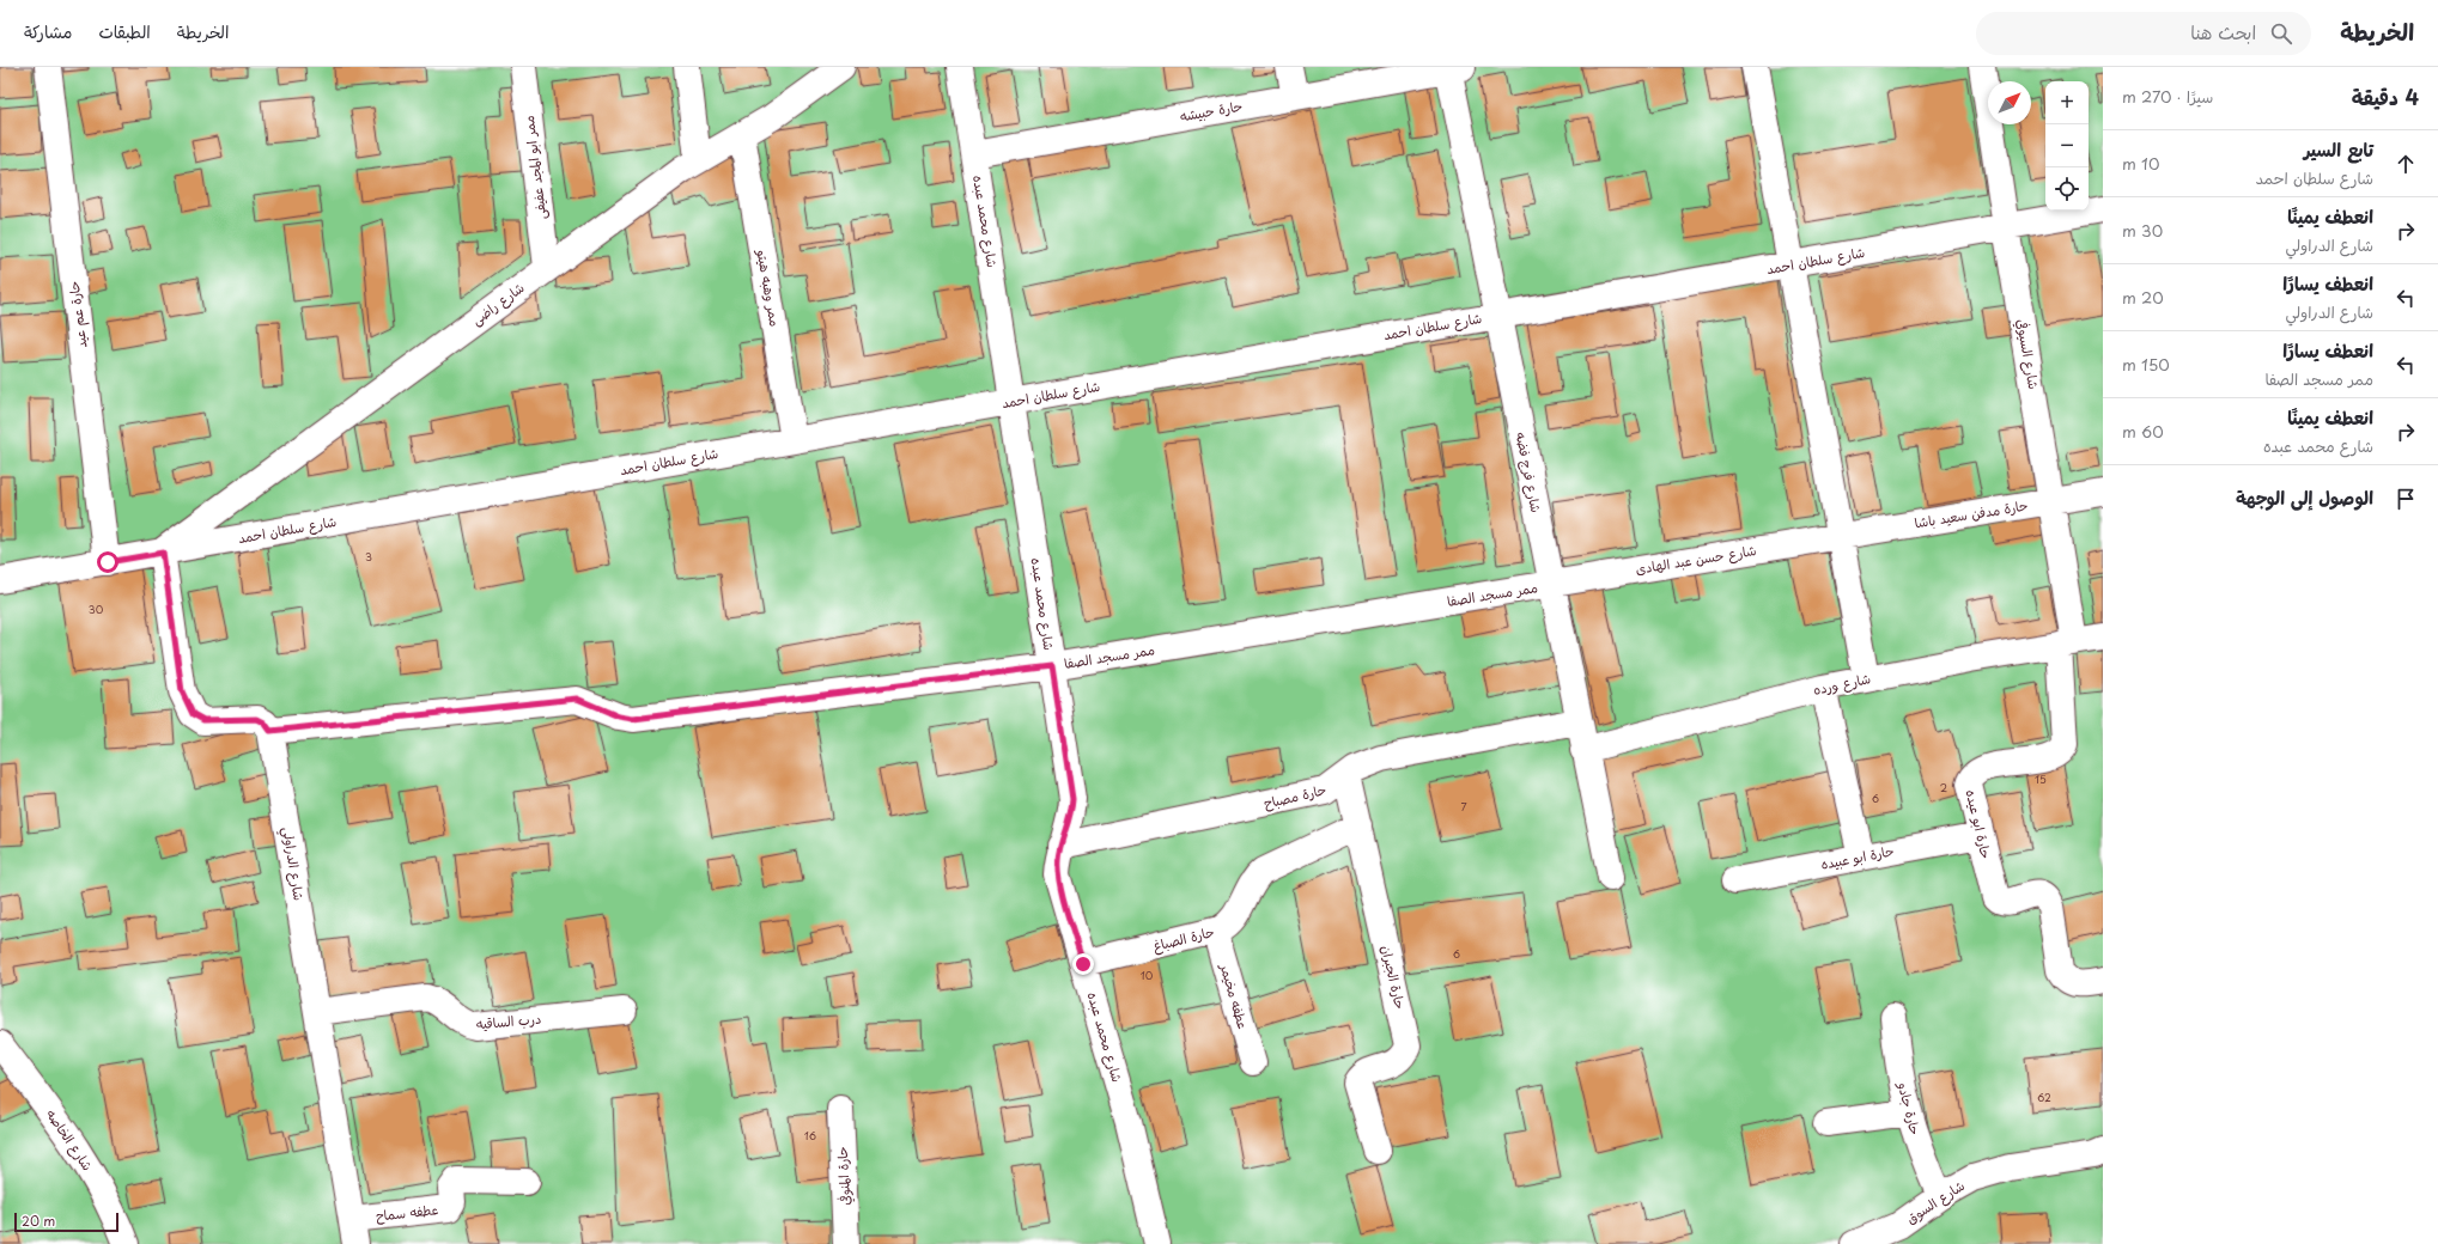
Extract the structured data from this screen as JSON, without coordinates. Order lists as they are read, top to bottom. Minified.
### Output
{"streets":{"street":["حارة حبيشه","ممر ابو المجد عفيفى","شارع محمد عبده","شارع سلطان احمد","ممر وهبه هيتو","شارع راضى","حارة عم عيد","شارع السيوفي","شارع فرج فضه","حارة مدفن سعيد باشا","شارع حسن عبد الهادى","ممر مسجد الصفا","شارع ورده","حارة مصباح","حارة ابو عيده","حارة ابو عبيده","شارع الدراولي","حارة الصباغ","حارة الجبران","عطفه مخيمر","درب الساقيه","حارة جادو","شارع الخاصه","حارة المنوفي","شارع السوق","عطفه سماح"]},"crossings":[["حارة حبيشه","شارع محمد عبده"],["حارة حبيشه","شارع فرج فضه"],["ممر ابو المجد عفيفى","شارع راضى"],["شارع محمد عبده","شارع سلطان احمد"],["شارع محمد عبده","ممر مسجد الصفا"],["شارع محمد عبده","حارة مصباح"],["شارع محمد عبده","حارة الصباغ"],["شارع سلطان احمد","ممر وهبه هيتو"],["شارع سلطان احمد","شارع راضى"],["شارع سلطان احمد","حارة عم عيد"],["شارع سلطان احمد","شارع السيوفي"],["شارع سلطان احمد","شارع فرج فضه"],["ممر وهبه هيتو","شارع راضى"],["شارع السيوفي","حارة مدفن سعيد باشا"],["شارع السيوفي","شارع ورده"],["شارع السيوفي","حارة ابو عيده"],["شارع فرج فضه","شارع حسن عبد الهادى"],["شارع فرج فضه","ممر مسجد الصفا"],["شارع فرج فضه","شارع ورده"],["شارع فرج فضه","حارة مصباح"],["حارة مدفن سعيد باشا","شارع حسن عبد الهادى"],["شارع حسن عبد الهادى","ممر مسجد الصفا"],["ممر مسجد الصفا","شارع الدراولي"],["شارع ورده","حارة ابو عيده"],["حارة مصباح","حارة الجبران"],["حارة ابو عيده","حارة ابو عبيده"],["شارع الدراولي","درب الساقيه"],["شارع الدراولي","عطفه سماح"],["حارة الصباغ","حارة الجبران"],["حارة الصباغ","عطفه مخيمر"],["حارة جادو","شارع السوق"]],"house_numbers":["3","30","15","2","6","7","6","10","62","16"],"scale_bar":"20 m","north":"top right","page":{"header":"الخريطة","search":"ابحث هنا","nav":["الخريطة","الطبقات","مشاركة"],"heading":["4 دقيقة","سيرًا · 270 m"],"map_buttons":["+","−"],"list":[["تابع السير","شارع سلطان احمد","10 m"],["انعطف يمينًا","شارع الدراولي","30 m"],["انعطف يسارًا","شارع الدراولي","20 m"],["انعطف يسارًا","ممر مسجد الصفا","150 m"],["انعطف يمينًا","شارع محمد عبده","60 m"],"الوصول إلى الوجهة"],"scale":"20 m"}}
